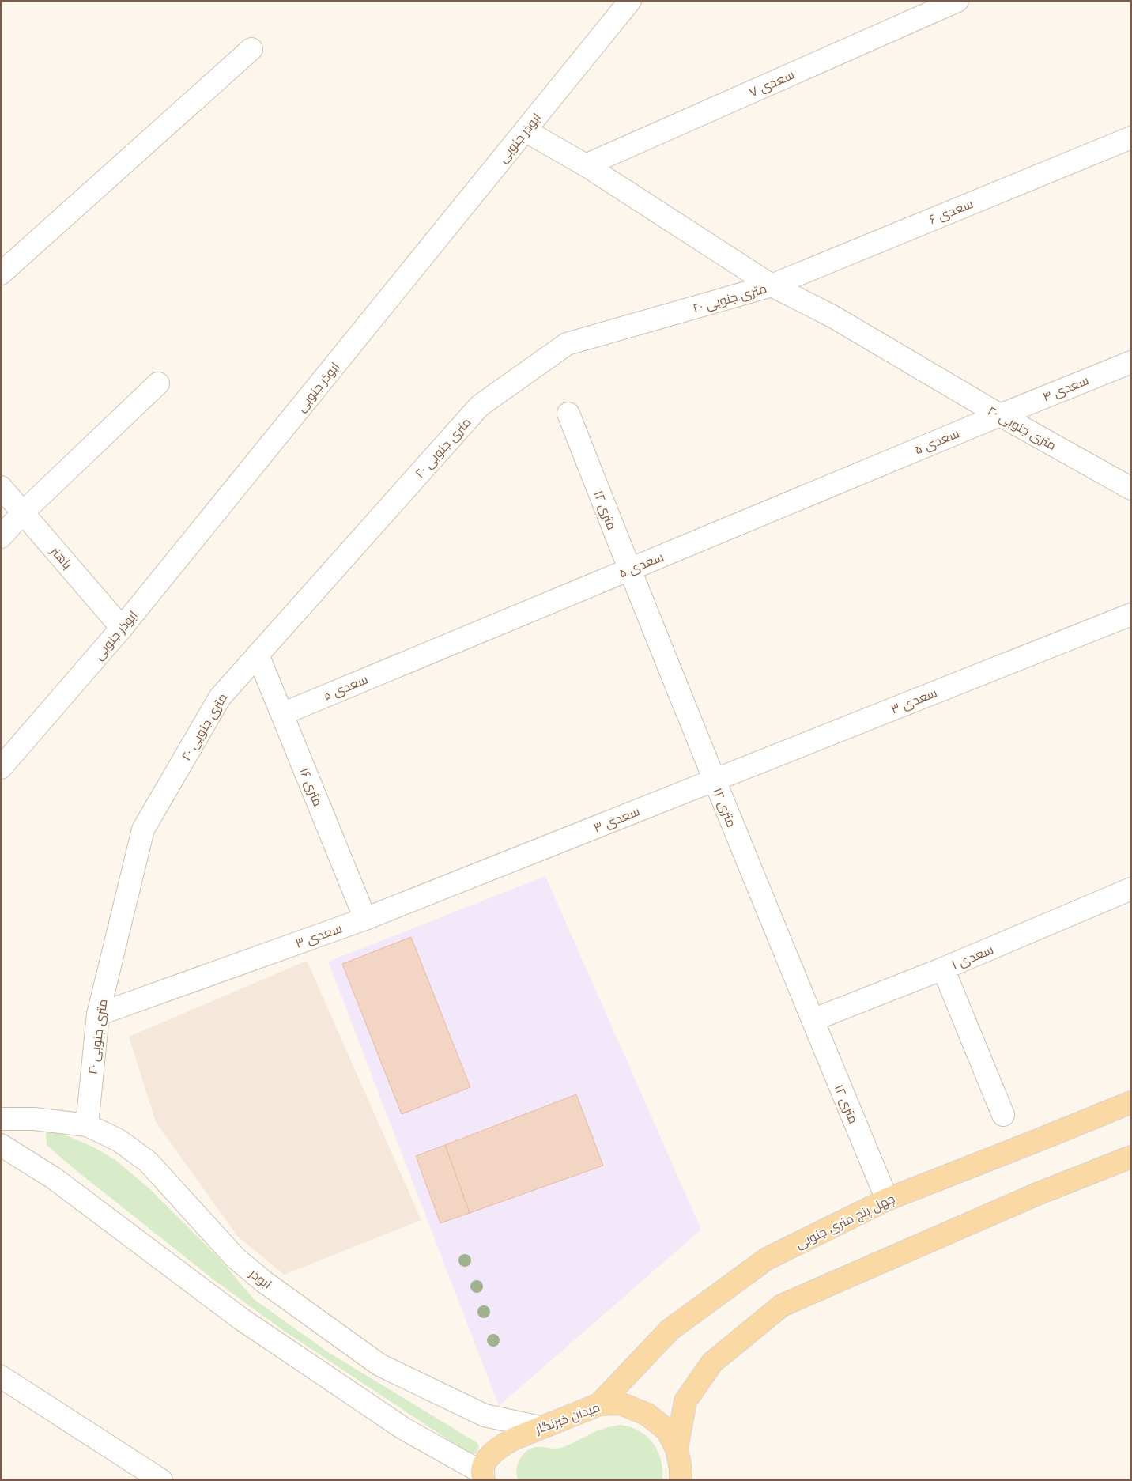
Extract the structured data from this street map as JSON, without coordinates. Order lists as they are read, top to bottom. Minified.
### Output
{"streets":{"main road":["چهل پنج متری جنوبی","میدان خبرنگار"],"street":["سعدی ۷","ابوذر جنوبی","سعدی ۶","۲۰ متری جنوبی","سعدی ۴","سعدی ۵","۱۲ متری","باهنر","سعدی ۳","۱۶ متری","سعدی ۱","ابوذر"]},"crossings":[["ابوذر جنوبی","باهنر"],["سعدی ۶","۲۰ متری جنوبی"],["۲۰ متری جنوبی","سعدی ۴"],["۲۰ متری جنوبی","سعدی ۵"],["۲۰ متری جنوبی","سعدی ۳"],["۲۰ متری جنوبی","۱۶ متری"],["۲۰ متری جنوبی","ابوذر"],["سعدی ۴","سعدی ۵"],["سعدی ۵","۱۲ متری"],["سعدی ۵","۱۶ متری"],["۱۲ متری","سعدی ۳"],["۱۲ متری","سعدی ۱"],["۱۲ متری","چهل پنج متری جنوبی"],["سعدی ۳","۱۶ متری"],["چهل پنج متری جنوبی","میدان خبرنگار"],["ابوذر","میدان خبرنگار"]]}
